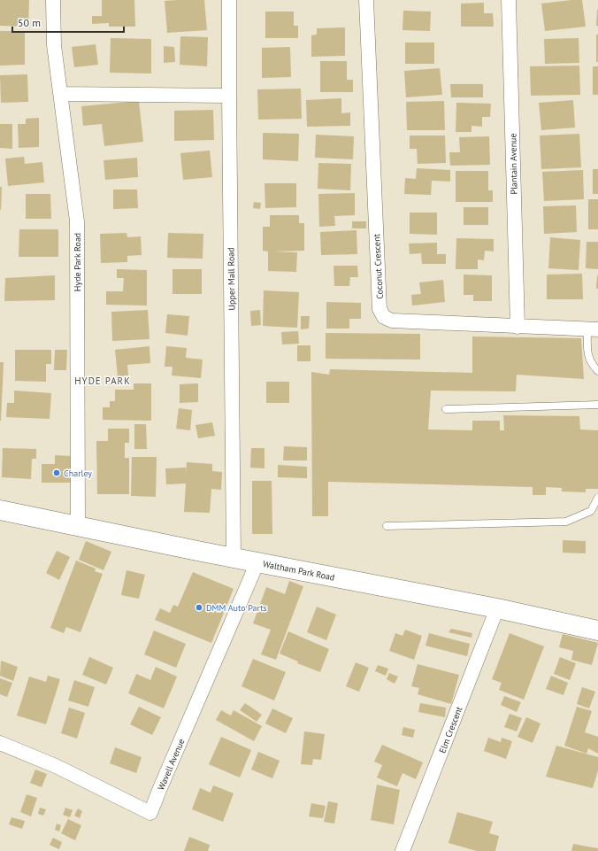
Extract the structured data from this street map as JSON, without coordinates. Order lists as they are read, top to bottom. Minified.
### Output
{"streets":{"main road":["Waltham Park Road"],"street":["Plantain Avenue","Hyde Park Road","Coconut Crescent","Upper Mall Road","Elm Crescent","Wavell Avenue"]},"crossings":[["Plantain Avenue","Coconut Crescent"],["Hyde Park Road","Waltham Park Road"],["Upper Mall Road","Waltham Park Road"],["Waltham Park Road","Elm Crescent"],["Waltham Park Road","Wavell Avenue"]],"districts":["HYDE PARK"],"places":["Charley","DMM Auto Parts"],"scale_bar":"50 m"}
